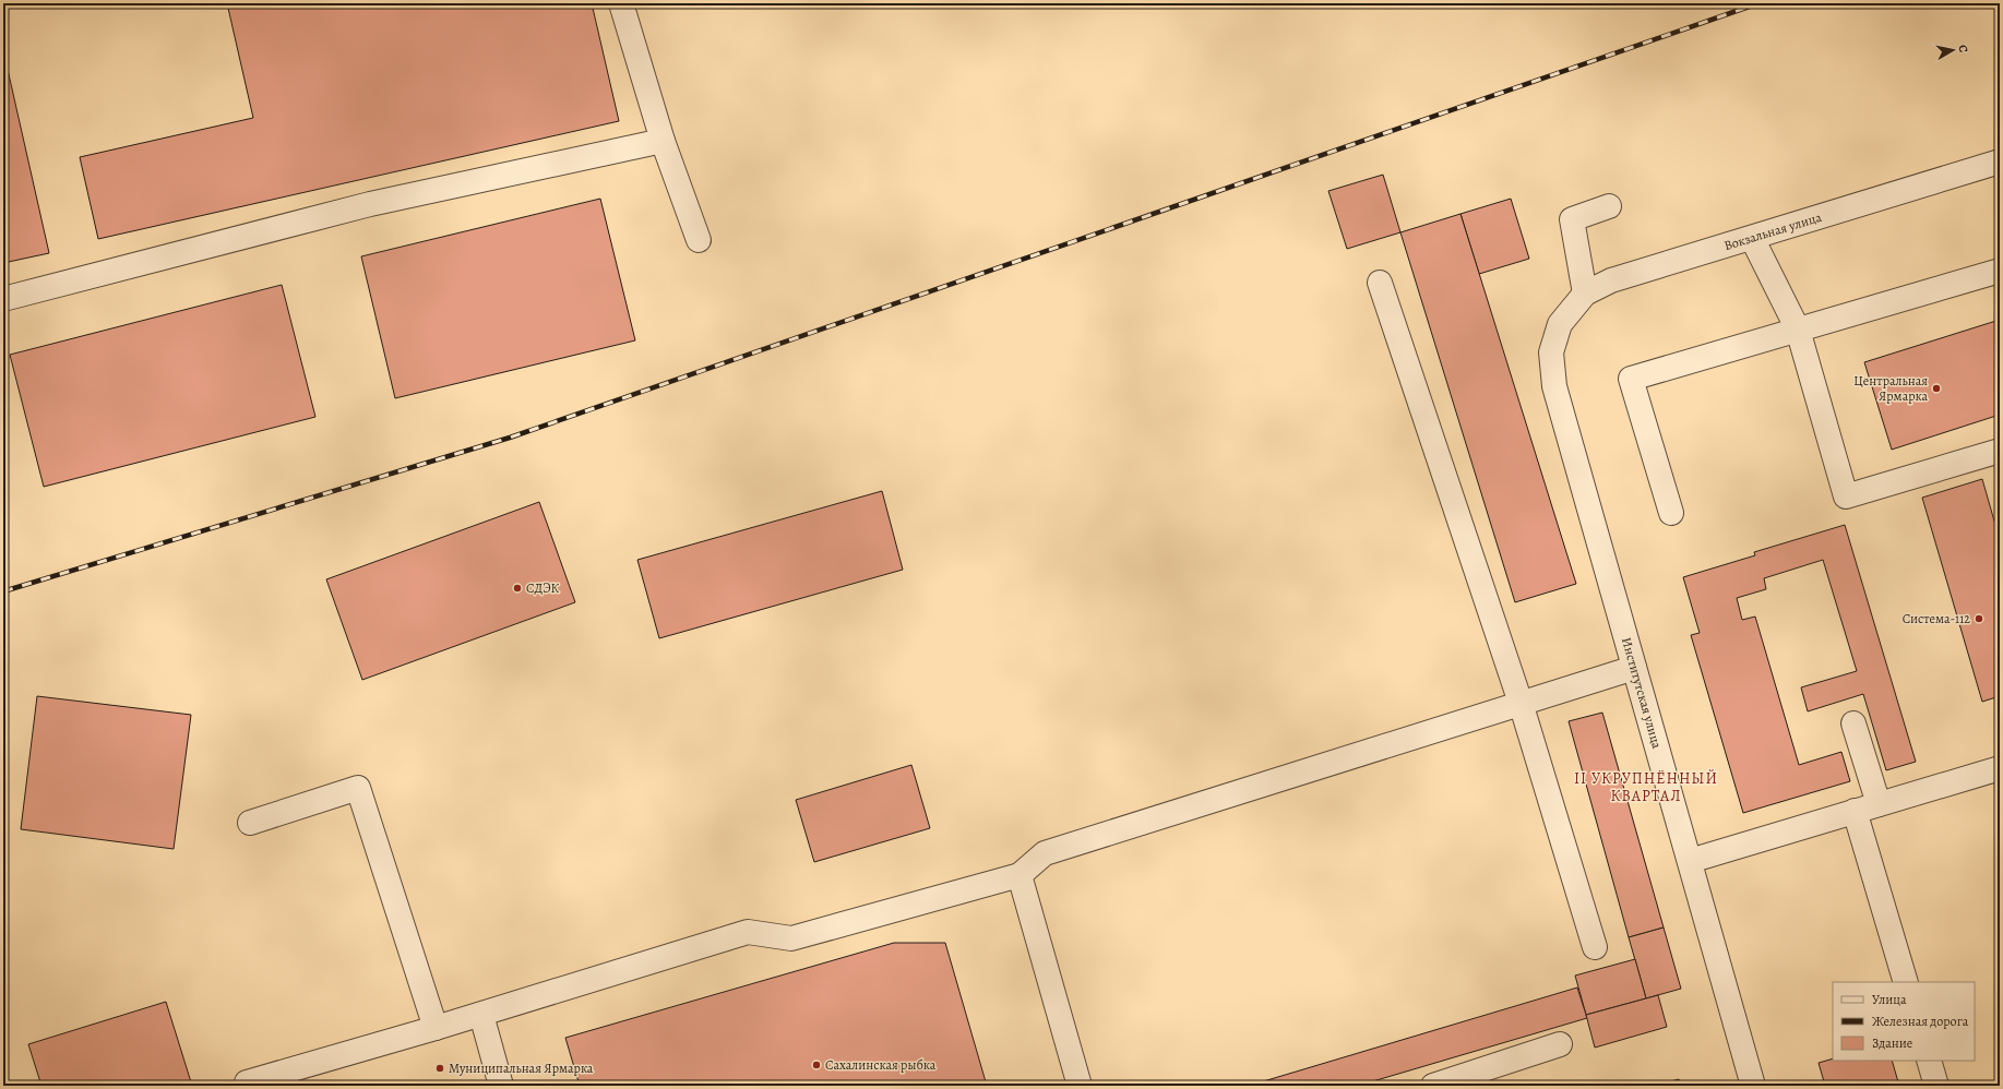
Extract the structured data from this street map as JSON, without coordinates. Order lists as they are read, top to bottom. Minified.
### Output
{"streets":{"street":["Вокзальная улица","Институтская улица"]},"crossings":[["Вокзальная улица","Институтская улица"]],"districts":["II УКРУПНЁННЫЙ КВАРТАЛ"],"places":["Центральная Ярмарка","СДЭК","Система-112","Сахалинская рыбка","Муниципальная Ярмарка"],"legend":["Улица","Железная дорога","Здание"],"north":"right"}
